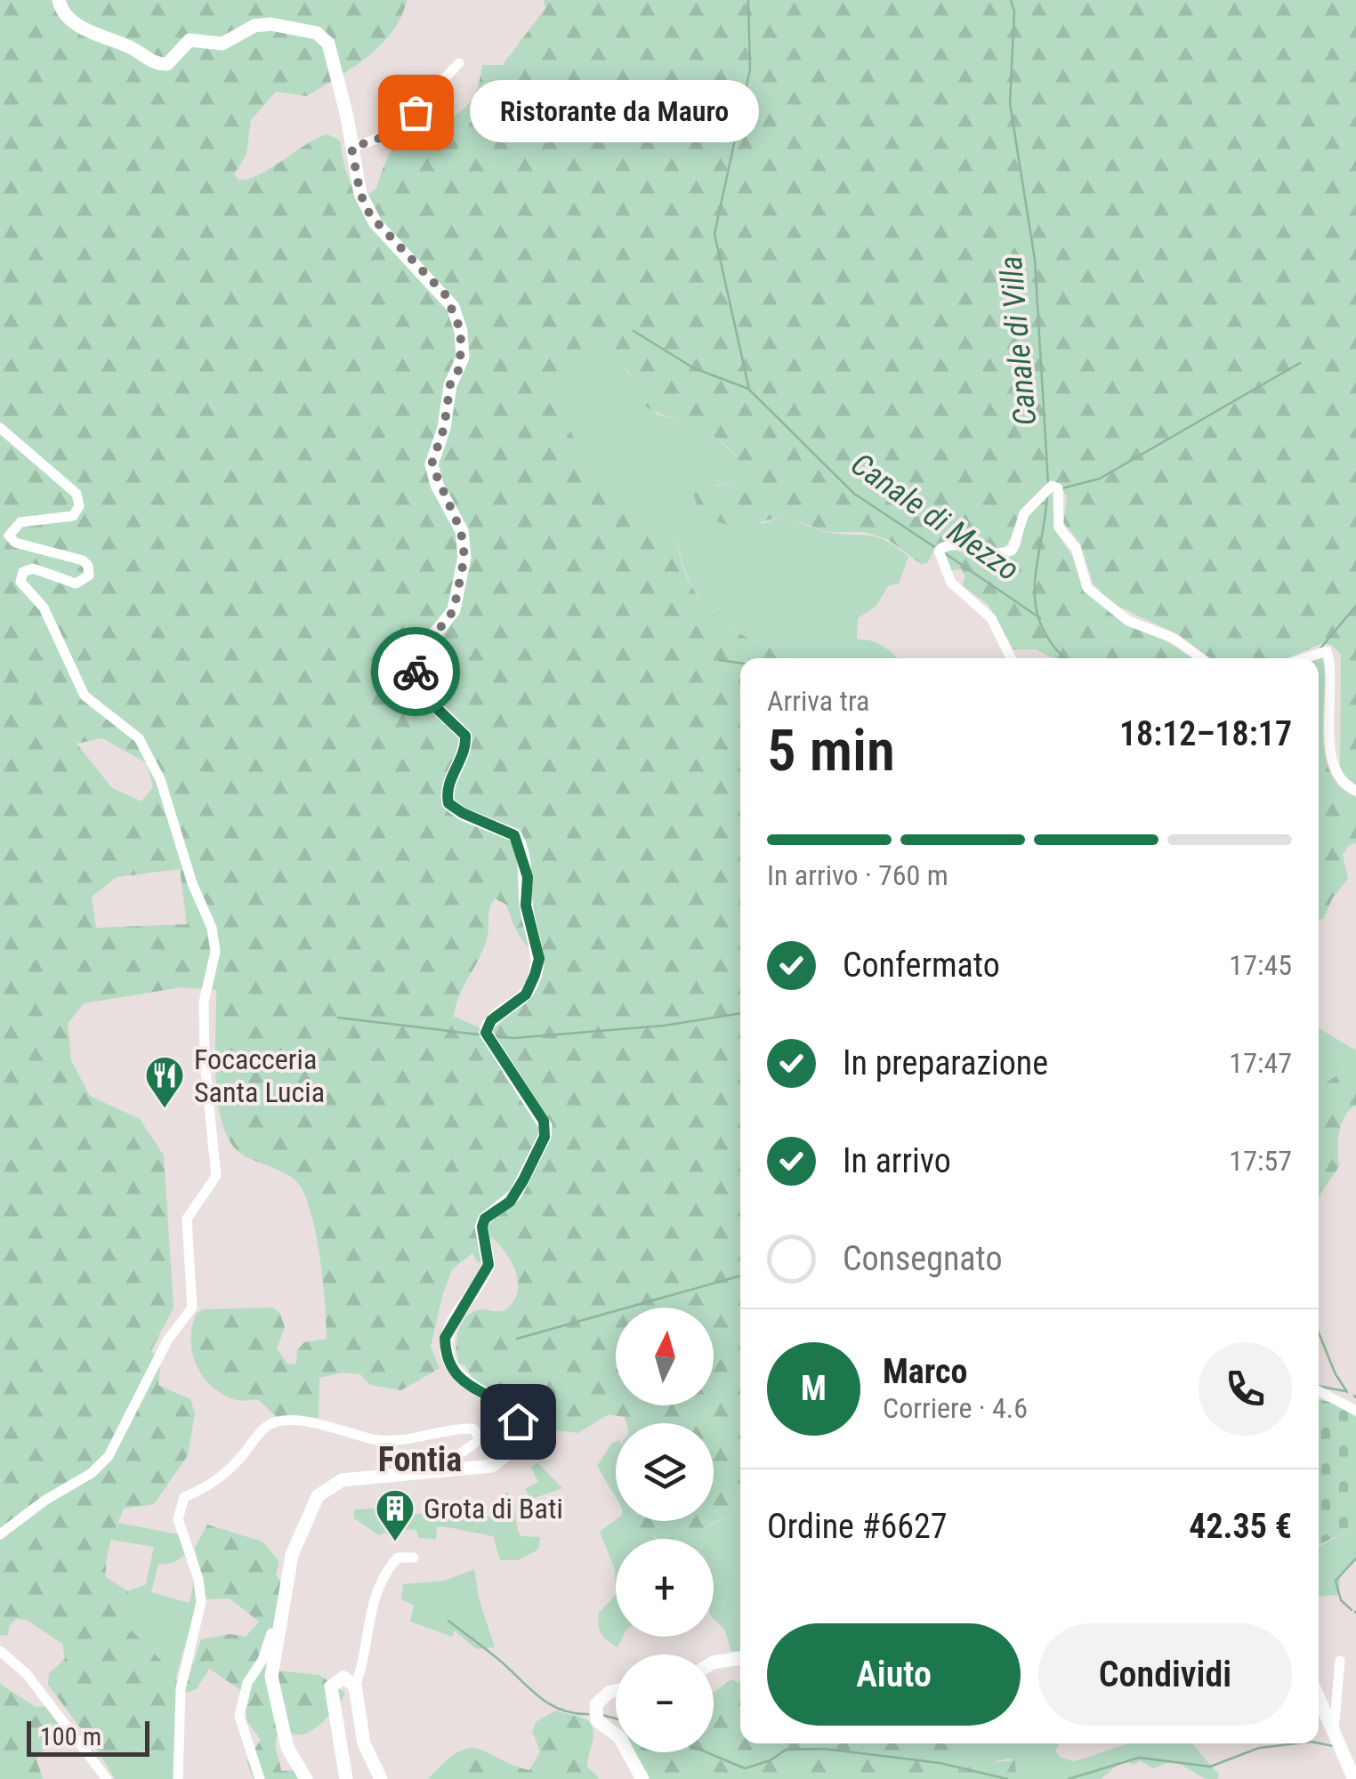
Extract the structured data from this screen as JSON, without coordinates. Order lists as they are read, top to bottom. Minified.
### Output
{"districts":["Fontia"],"water":["Canale di Villa","Canale di Mezzo"],"places":{"other":["Ristorante da Mauro"],"restaurant":["Focacceria Santa Lucia"],"building":["Grota di Bati"]},"scale_bar":"100 m","north":"top","page":{"bubble":"Ristorante da Mauro","heading":["5 min","Arriva tra","18:12–18:17"],"panel":["Marco","Corriere · 4.6","Ordine #6627","42.35 €"],"bar":"In arrivo · 760 m","list":[["Confermato","17:45"],["In preparazione","17:47"],["In arrivo","17:57"],"Consegnato"],"map_buttons":["+","−"],"round":"M","buttons":["Aiuto","Condividi"],"scale":"100 m"}}
